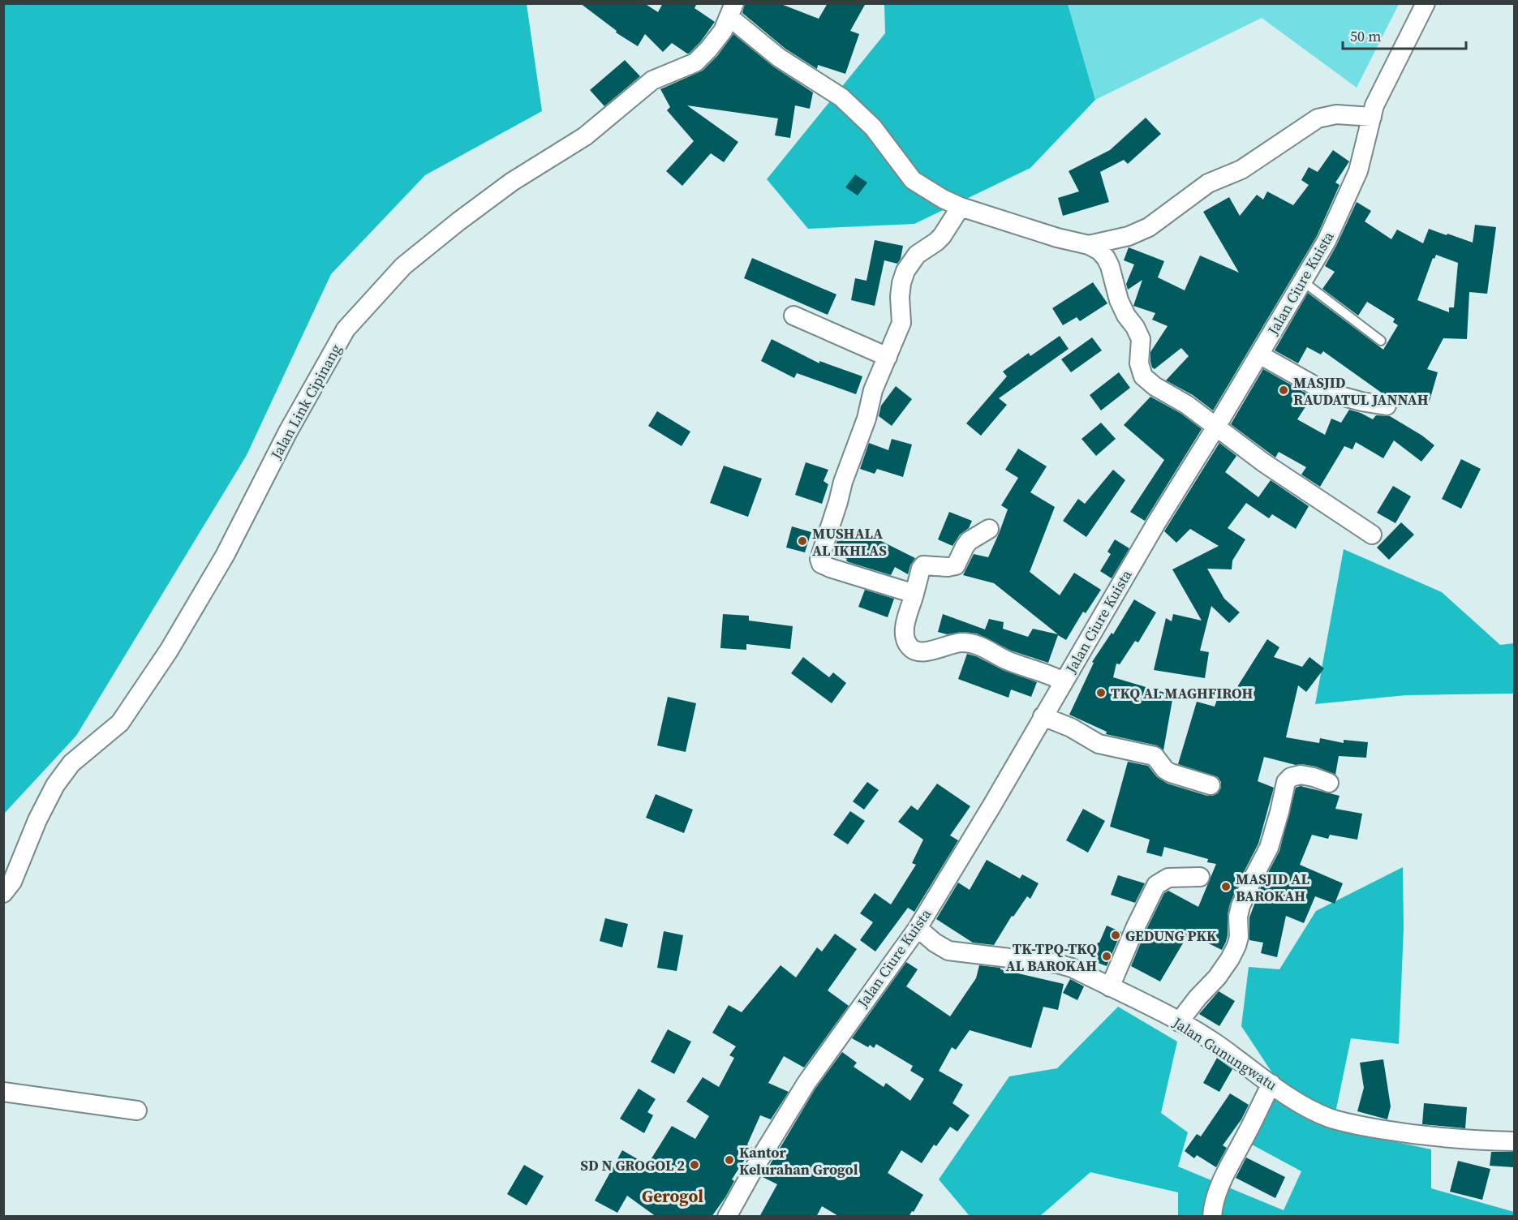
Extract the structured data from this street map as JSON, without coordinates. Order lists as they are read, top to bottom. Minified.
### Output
{"streets":{"street":["Jalan Ciure Kuista","Jalan Link Cipinang","Jalan Gunungwatu"]},"crossings":[["Jalan Ciure Kuista","Jalan Gunungwatu"]],"districts":["Gerogol"],"places":["MASJID RAUDATUL JANNAH","MUSHALA AL IKHLAS","TKQ AL MAGHFIROH","MASJID AL BAROKAH","GEDUNG PKK","TK-TPQ-TKQ AL BAROKAH","Kantor Kelurahan Grogol","SD N GROGOL 2"],"scale_bar":"50 m"}
